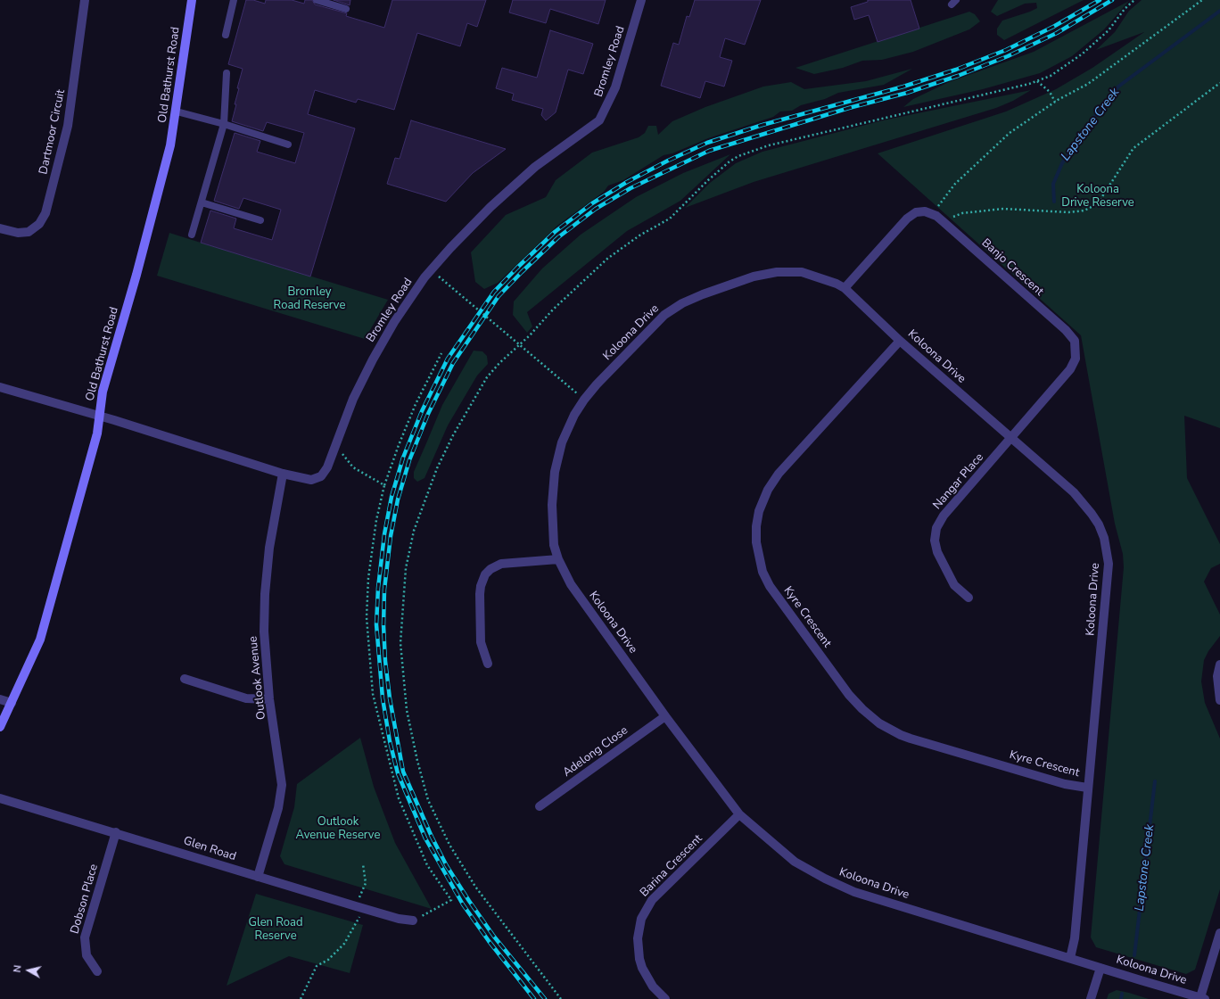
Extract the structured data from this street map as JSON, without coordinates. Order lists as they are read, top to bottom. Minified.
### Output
{"streets":{"main road":["Old Bathurst Road"],"street":["Bromley Road","Dartmoor Circuit","Banjo Crescent","Koloona Drive","Nangar Place","Kyre Crescent","Outlook Avenue","Adelong Close","Glen Road","Barina Crescent","Dobson Place"]},"crossings":[["Bromley Road","Old Bathurst Road"],["Bromley Road","Outlook Avenue"],["Banjo Crescent","Koloona Drive"],["Banjo Crescent","Nangar Place"],["Koloona Drive","Nangar Place"],["Koloona Drive","Kyre Crescent"],["Koloona Drive","Adelong Close"],["Koloona Drive","Barina Crescent"],["Outlook Avenue","Glen Road"],["Glen Road","Dobson Place"]],"water":["Lapstone Creek"],"parks":["Koloona Drive Reserve","Bromley Road Reserve","Outlook Avenue Reserve","Glen Road Reserve"],"north":"left"}
